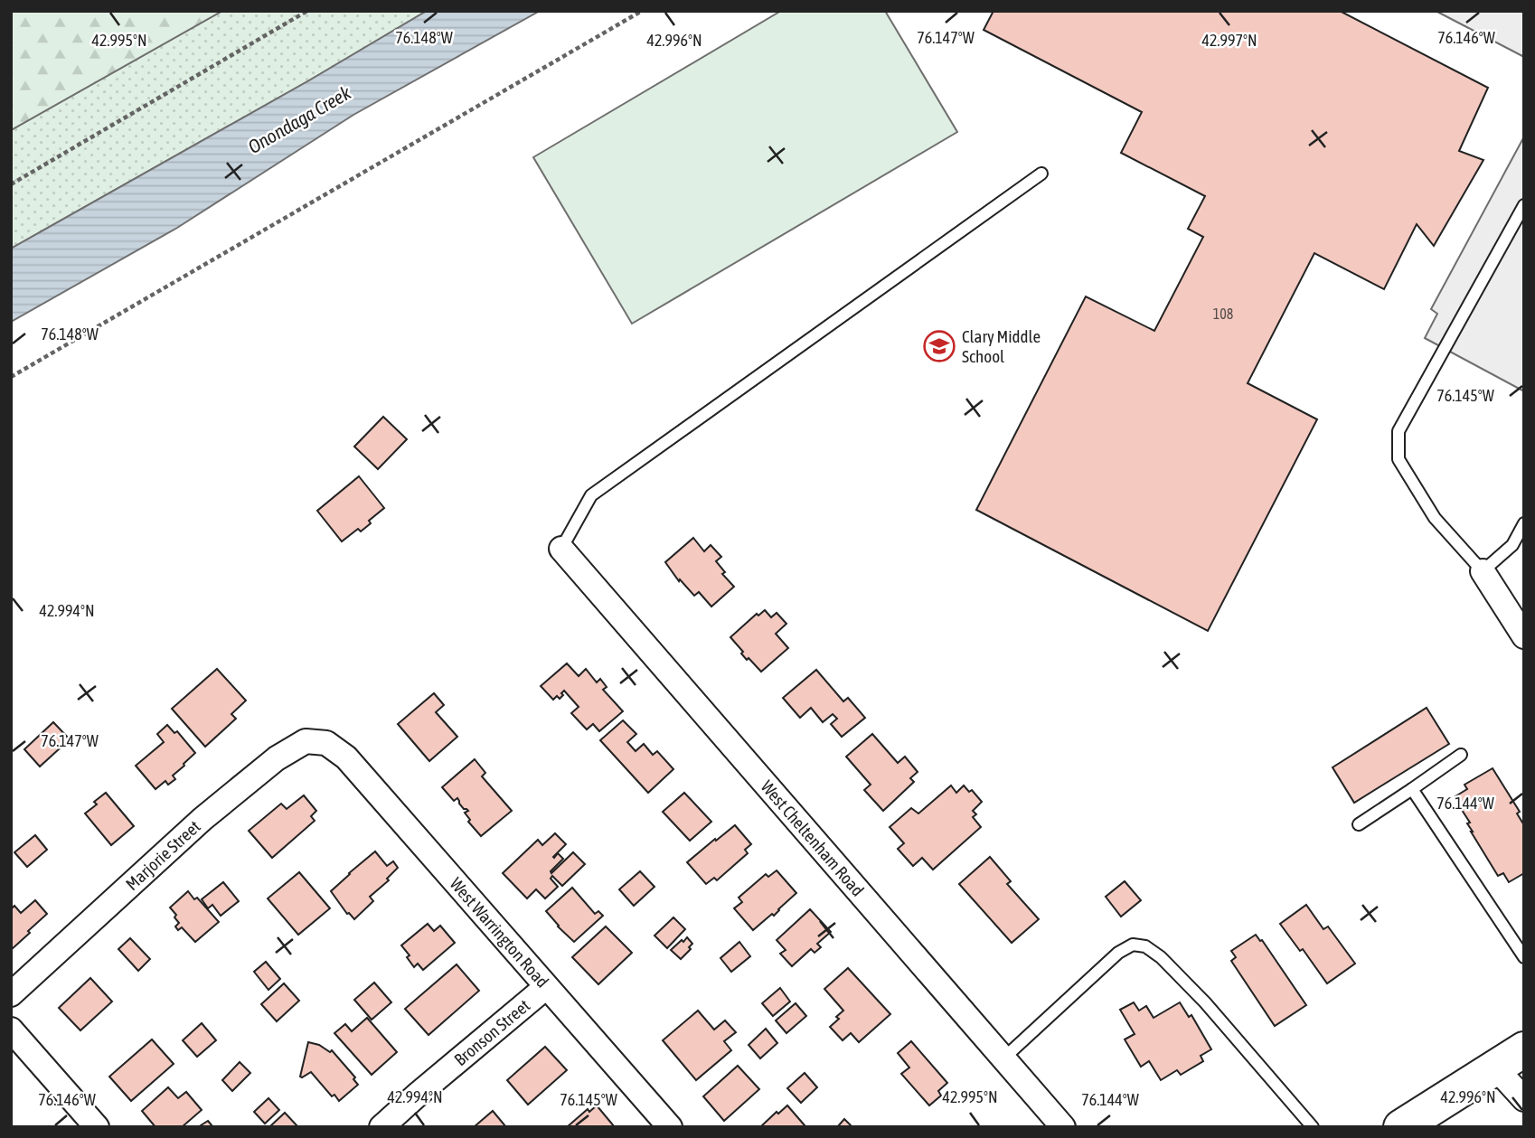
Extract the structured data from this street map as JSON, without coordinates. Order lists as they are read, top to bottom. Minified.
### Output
{"streets":{"street":["West Cheltenham Road","Marjorie Street","West Warrington Road","Bronson Street"]},"crossings":[["Marjorie Street","West Warrington Road"],["West Warrington Road","Bronson Street"]],"water":["Onondaga Creek"],"places":{"school or university":["Clary Middle School"]},"house_numbers":["108"],"coordinates":["76.148°W","76.147°W","76.146°W","42.995°N","42.996°N","42.997°N","76.145°W","42.994°N","76.144°W"]}
